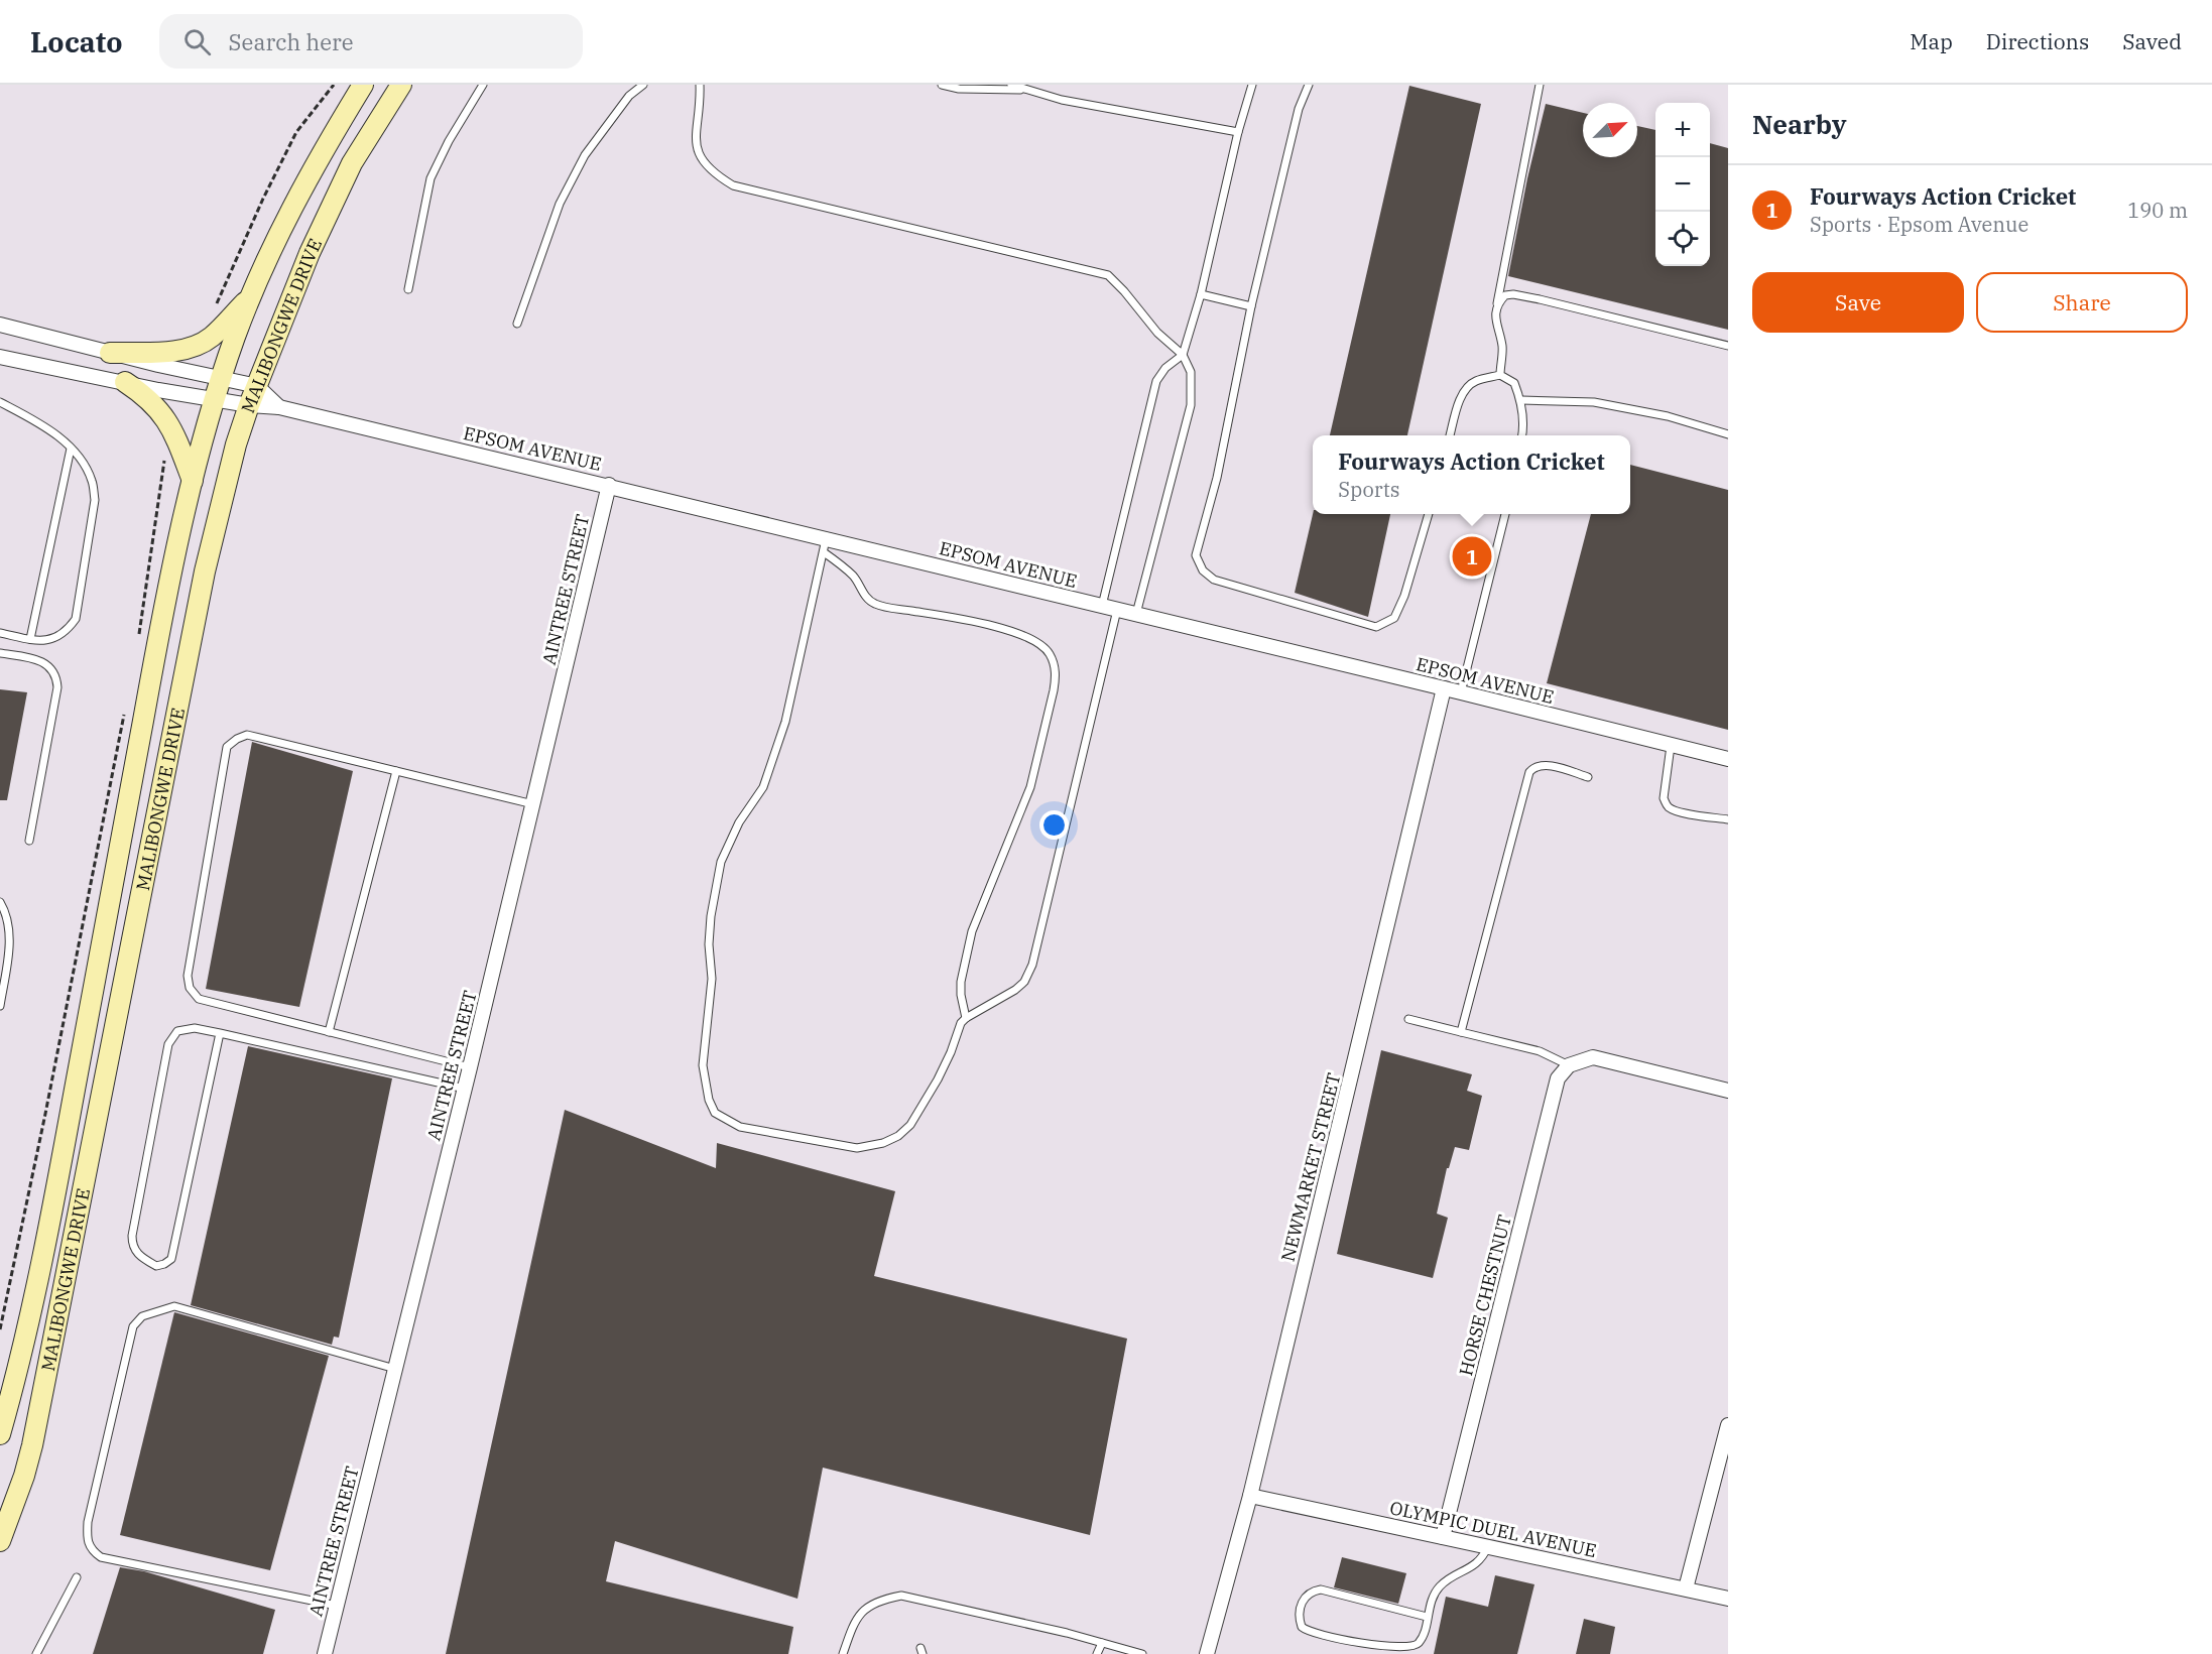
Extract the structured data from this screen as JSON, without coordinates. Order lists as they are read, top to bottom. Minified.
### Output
{"streets":{"main road":["MALIBONGWE DRIVE"],"street":["EPSOM AVENUE","AINTREE STREET","NEWMARKET STREET","HORSE CHESTNUT","OLYMPIC DUEL AVENUE"]},"crossings":[["MALIBONGWE DRIVE","EPSOM AVENUE"],["EPSOM AVENUE","AINTREE STREET"],["EPSOM AVENUE","NEWMARKET STREET"],["NEWMARKET STREET","OLYMPIC DUEL AVENUE"],["HORSE CHESTNUT","OLYMPIC DUEL AVENUE"]],"north":"top right","page":{"header":"Locato","search":"Search here","nav":["Map","Directions","Saved"],"heading":"Nearby","map_buttons":["+","−"],"list":[{"mark":"1","name":"Fourways Action Cricket","note":"Sports · Epsom Avenue","value":"190 m"}],"buttons":["Save","Share"],"popup":["Fourways Action Cricket","Sports"],"pins":"1"}}
